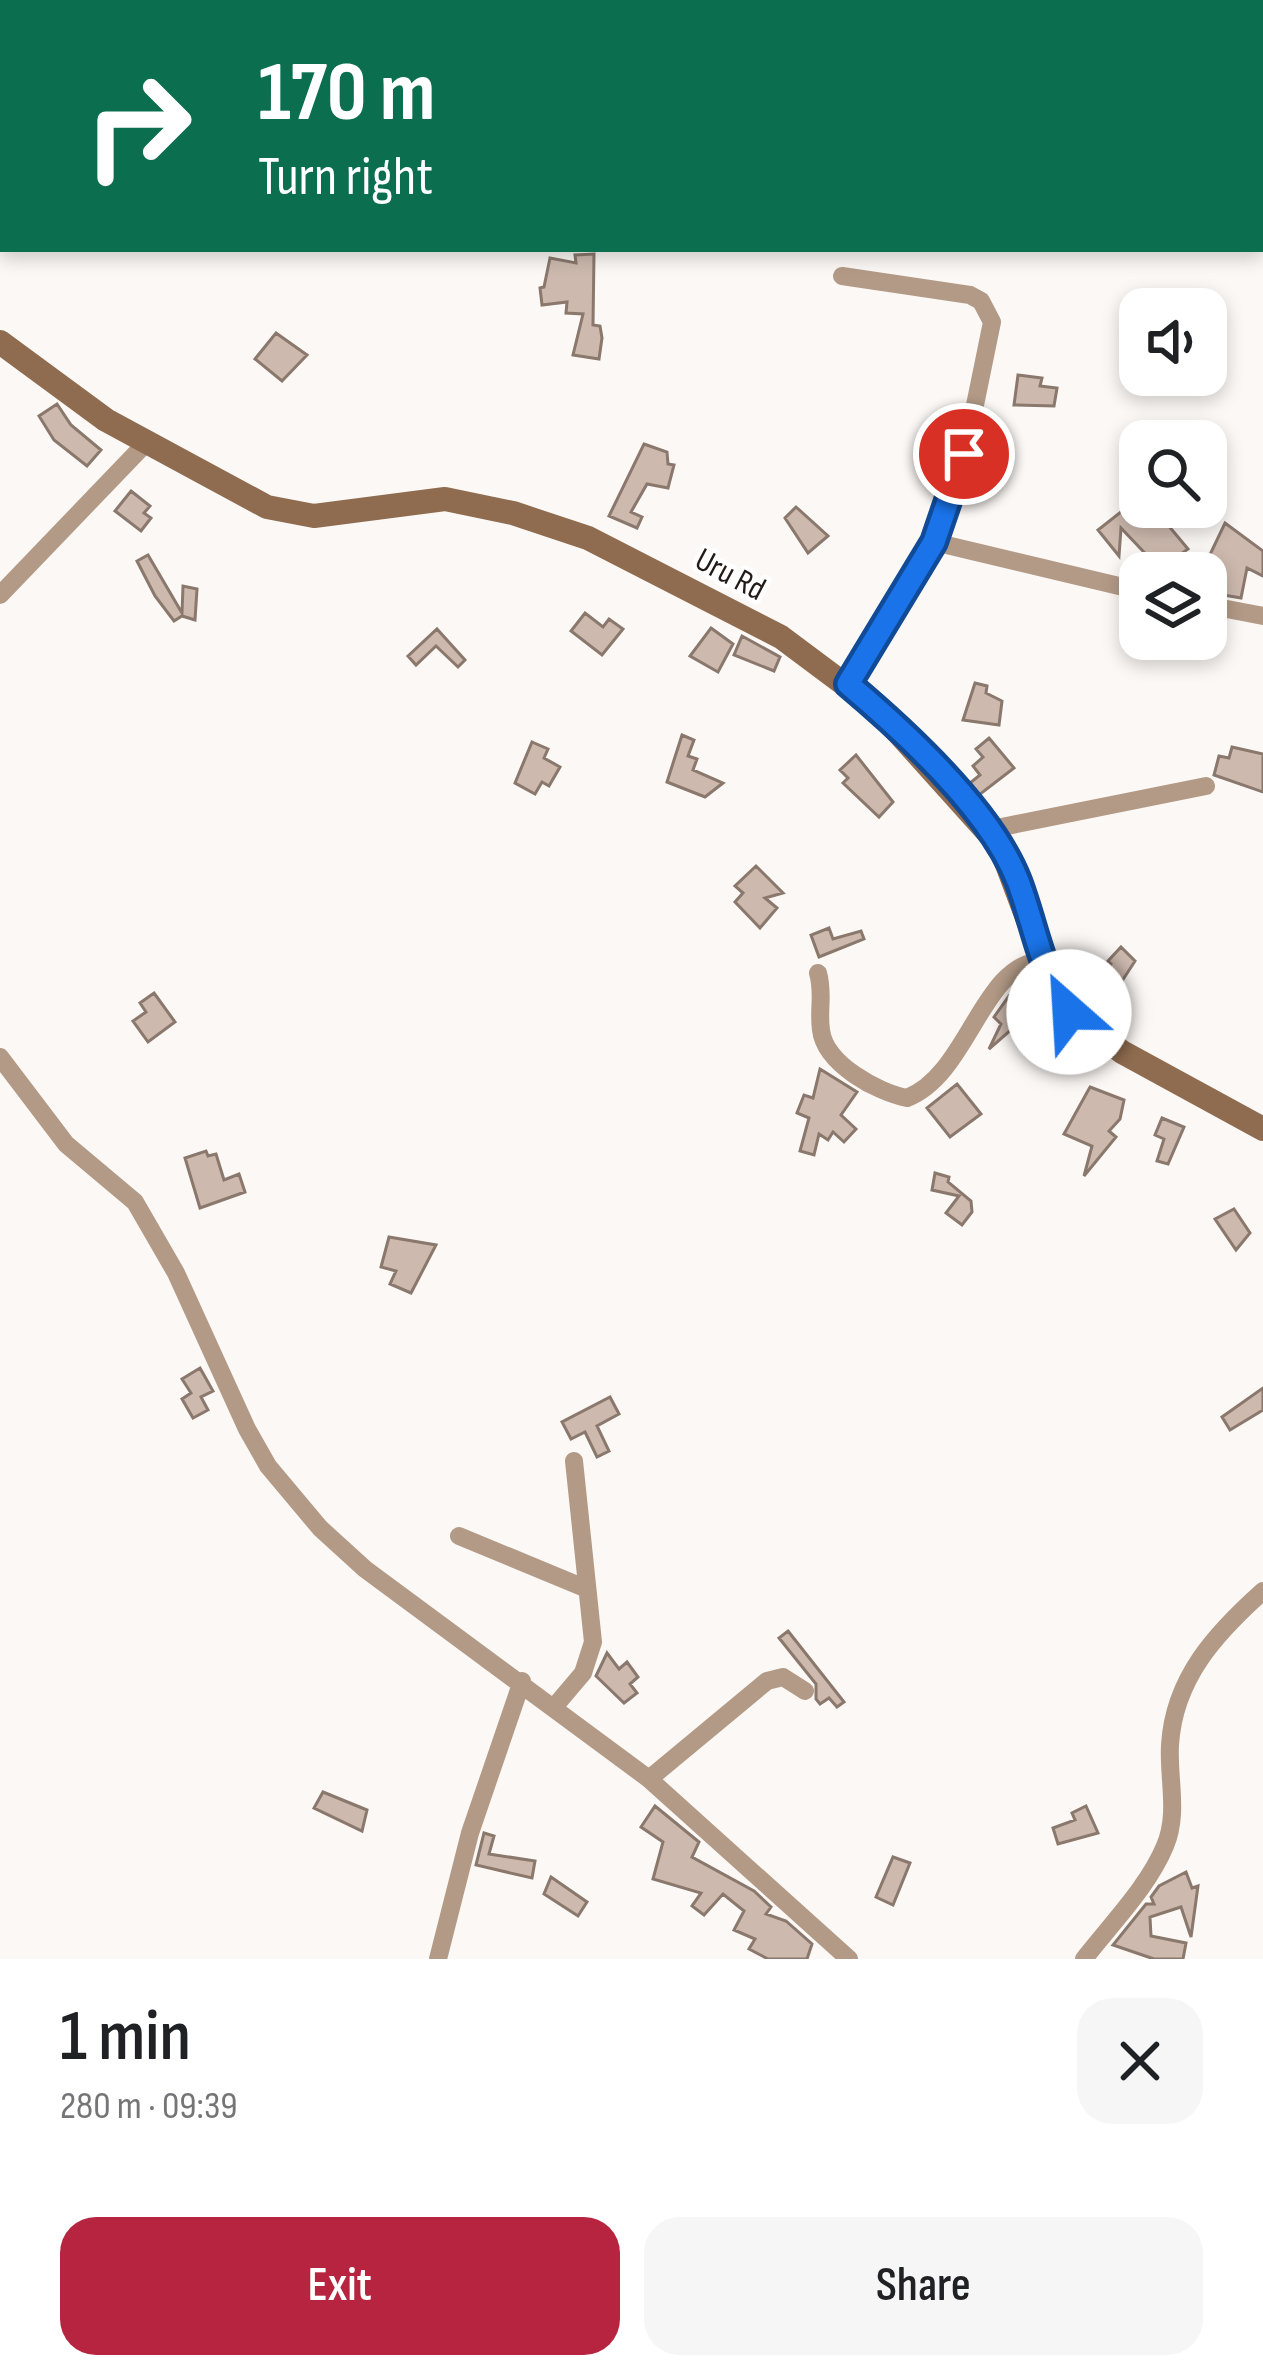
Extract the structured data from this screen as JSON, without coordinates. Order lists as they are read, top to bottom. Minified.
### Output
{"streets":{"street":["Uru Rd"]},"page":{"turn":["170 m","Turn right"],"heading":["1 min","280 m · 09:39"],"buttons":["Exit","Share"]}}
